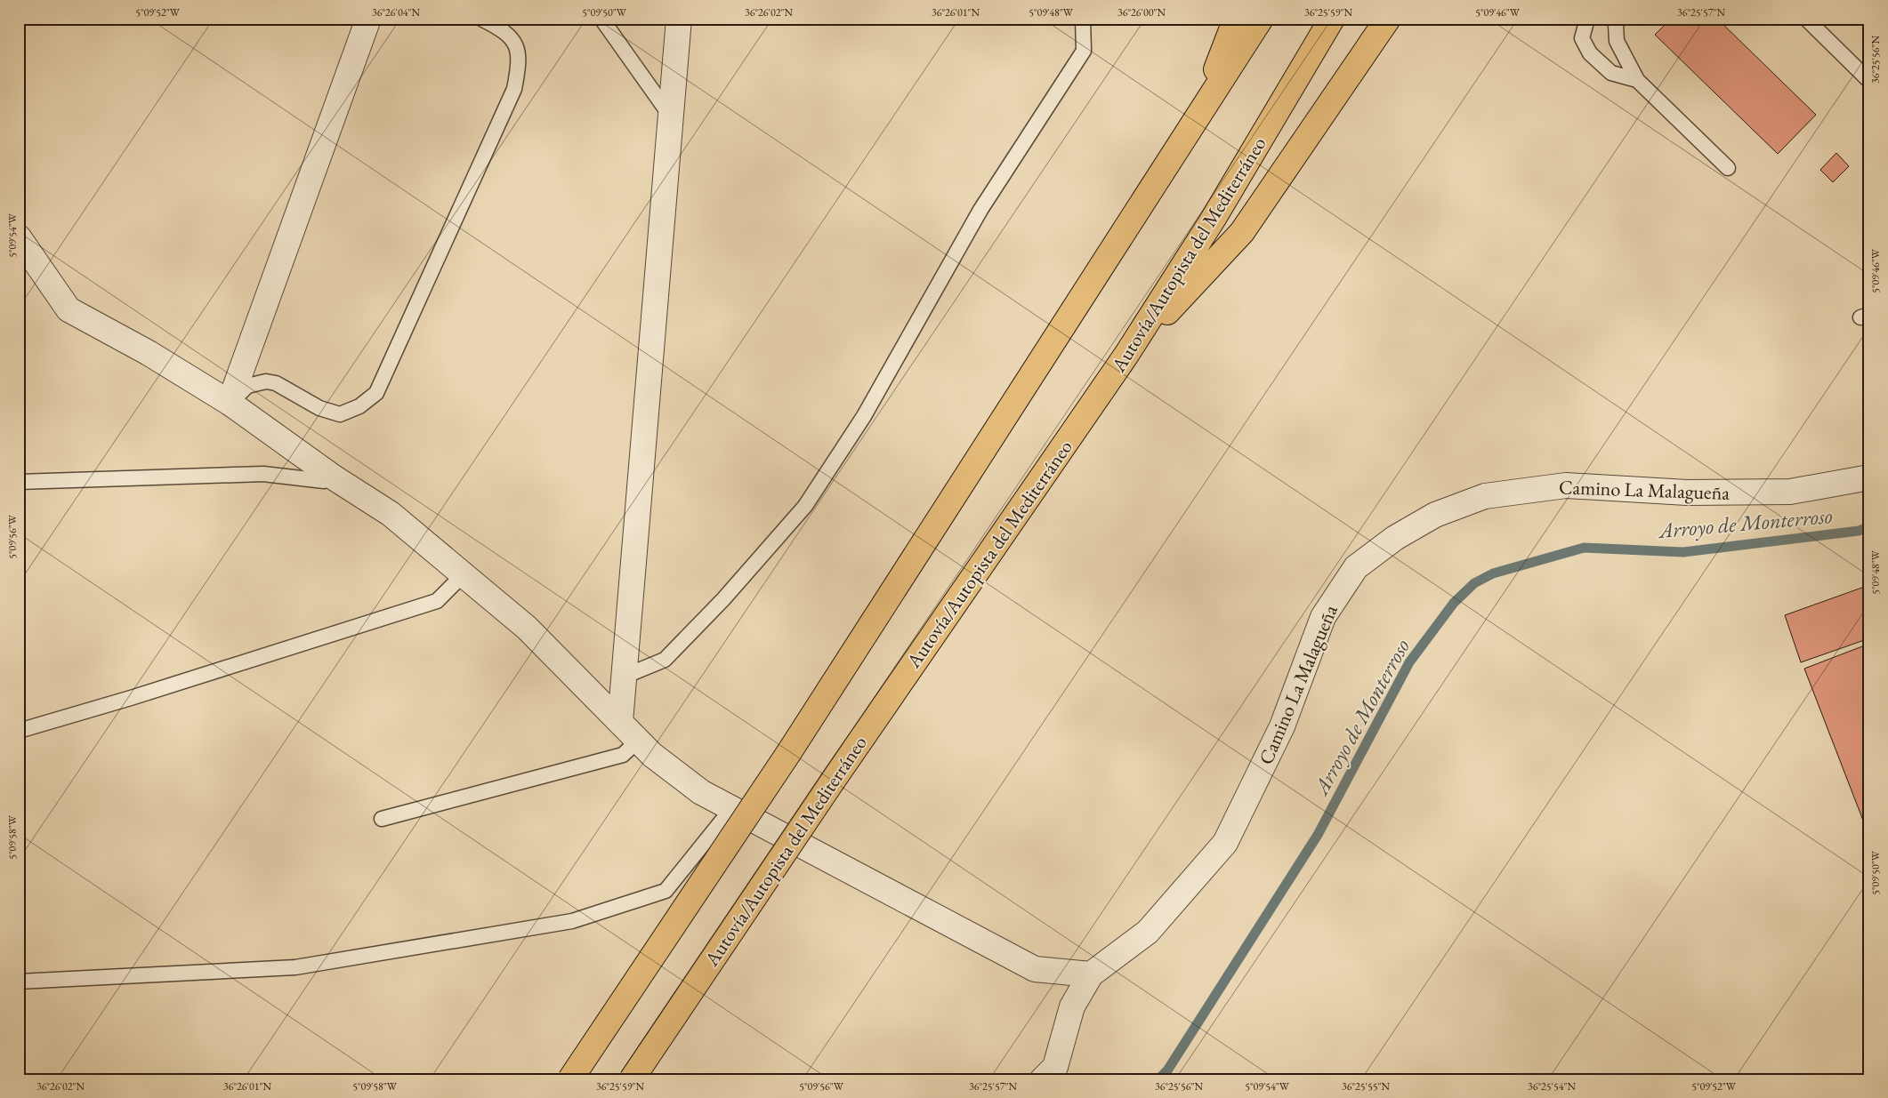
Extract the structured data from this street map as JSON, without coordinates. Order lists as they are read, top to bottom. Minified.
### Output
{"streets":{"highway":["Autovía/Autopista del Mediterráneo"],"street":["Camino La Malagueña"]},"water":["Arroyo de Monterroso"],"coordinates":["5°09'52\"W","36°26'04\"N","5°09'50\"W","36°26'02\"N","36°26'01\"N","5°09'48\"W","36°26'00\"N","36°25'59\"N","5°09'46\"W","36°25'57\"N","36°25'56\"N","5°09'54\"W","5°09'56\"W","5°09'58\"W","36°25'55\"N","36°25'54\"N"]}
